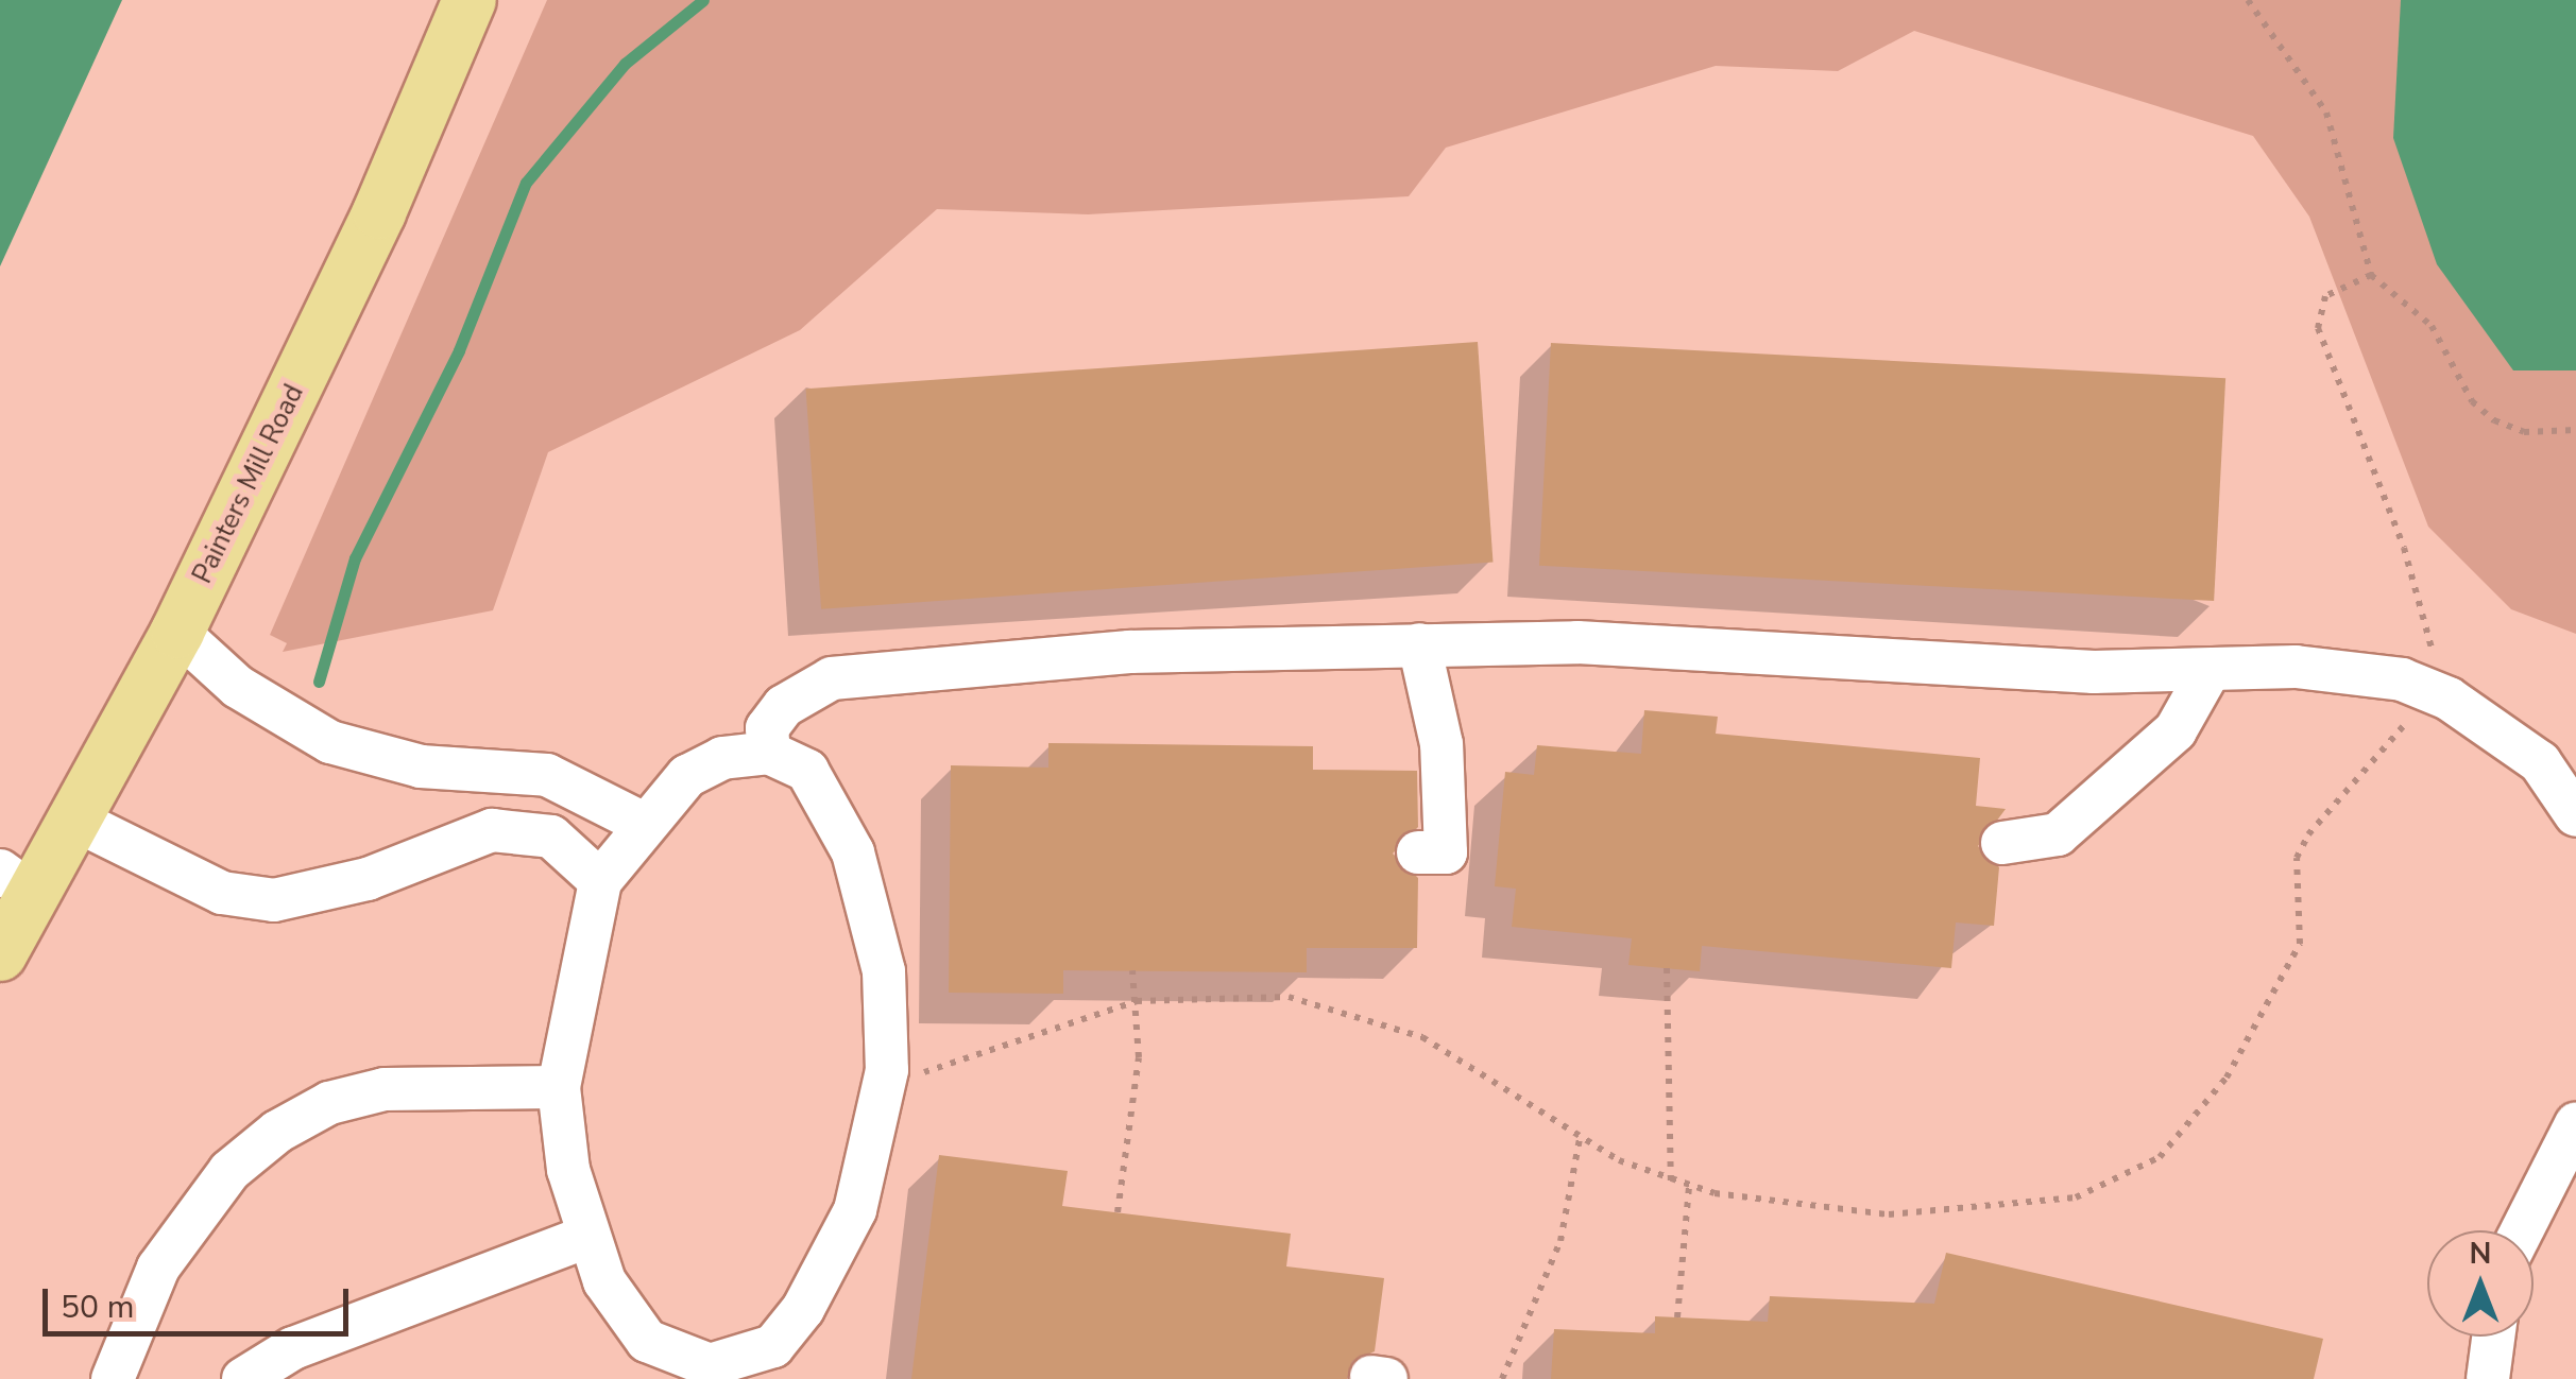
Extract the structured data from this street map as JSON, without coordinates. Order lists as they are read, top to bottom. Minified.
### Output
{"streets":{"main road":["Painters Mill Road"]},"scale_bar":"50 m","north":"top"}
